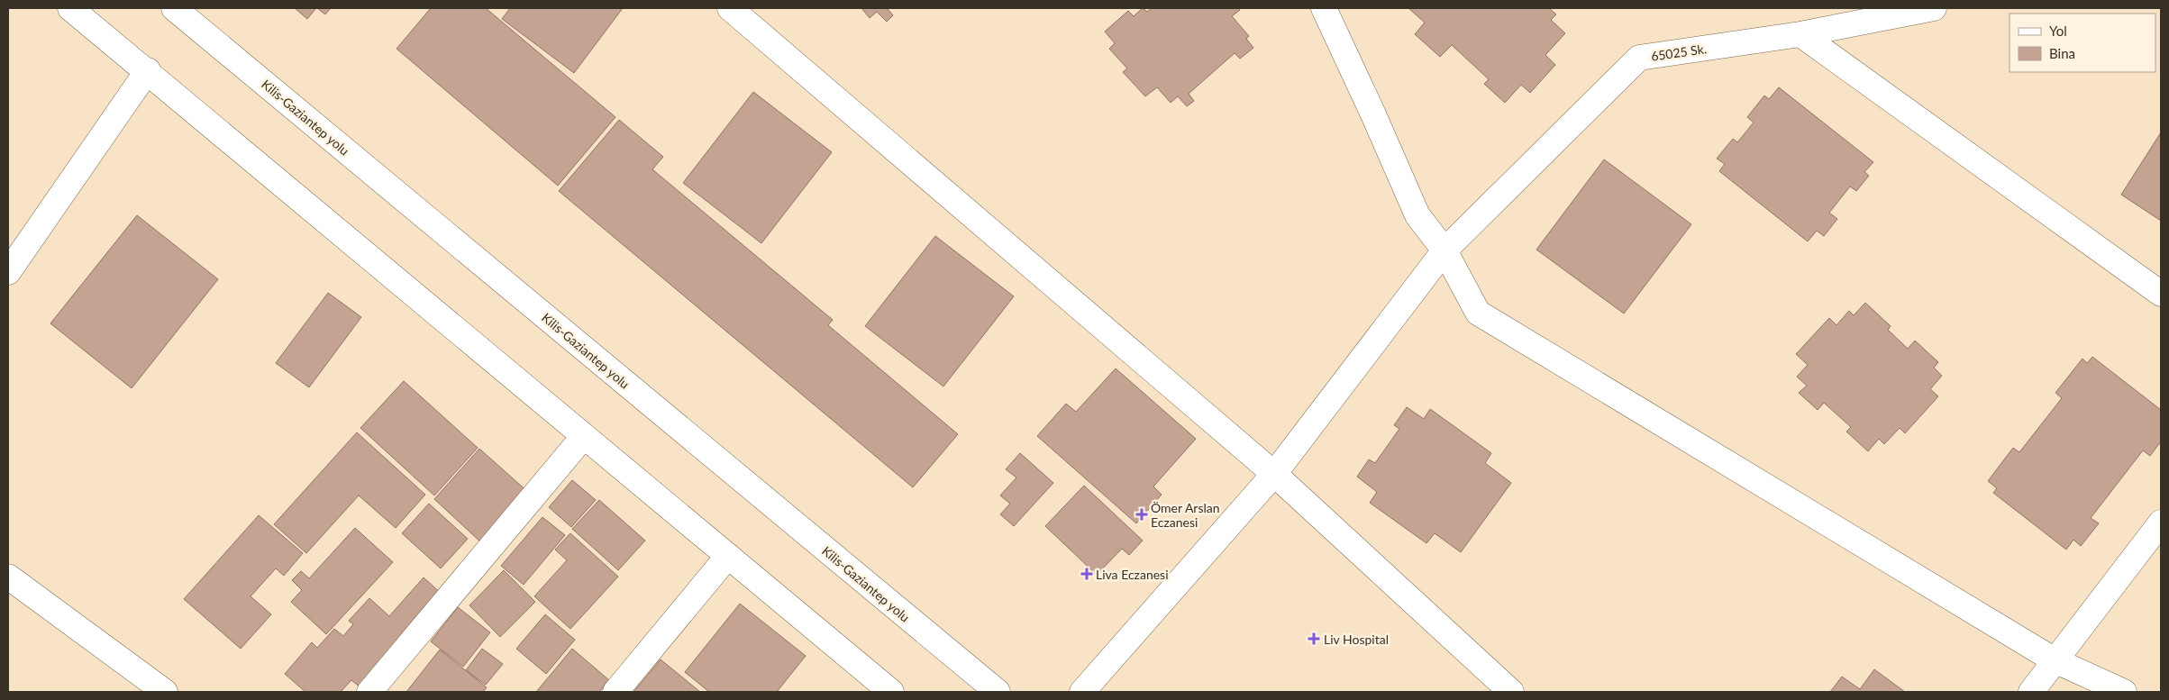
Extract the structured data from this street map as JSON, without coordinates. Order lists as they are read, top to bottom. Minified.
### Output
{"streets":{"main road":["65025 Sk.","Kilis-Gaziantep yolu"]},"places":{"health":["Ömer Arslan Eczanesi","Liva Eczanesi","Liv Hospital"]},"legend":["Yol","Bina"]}
